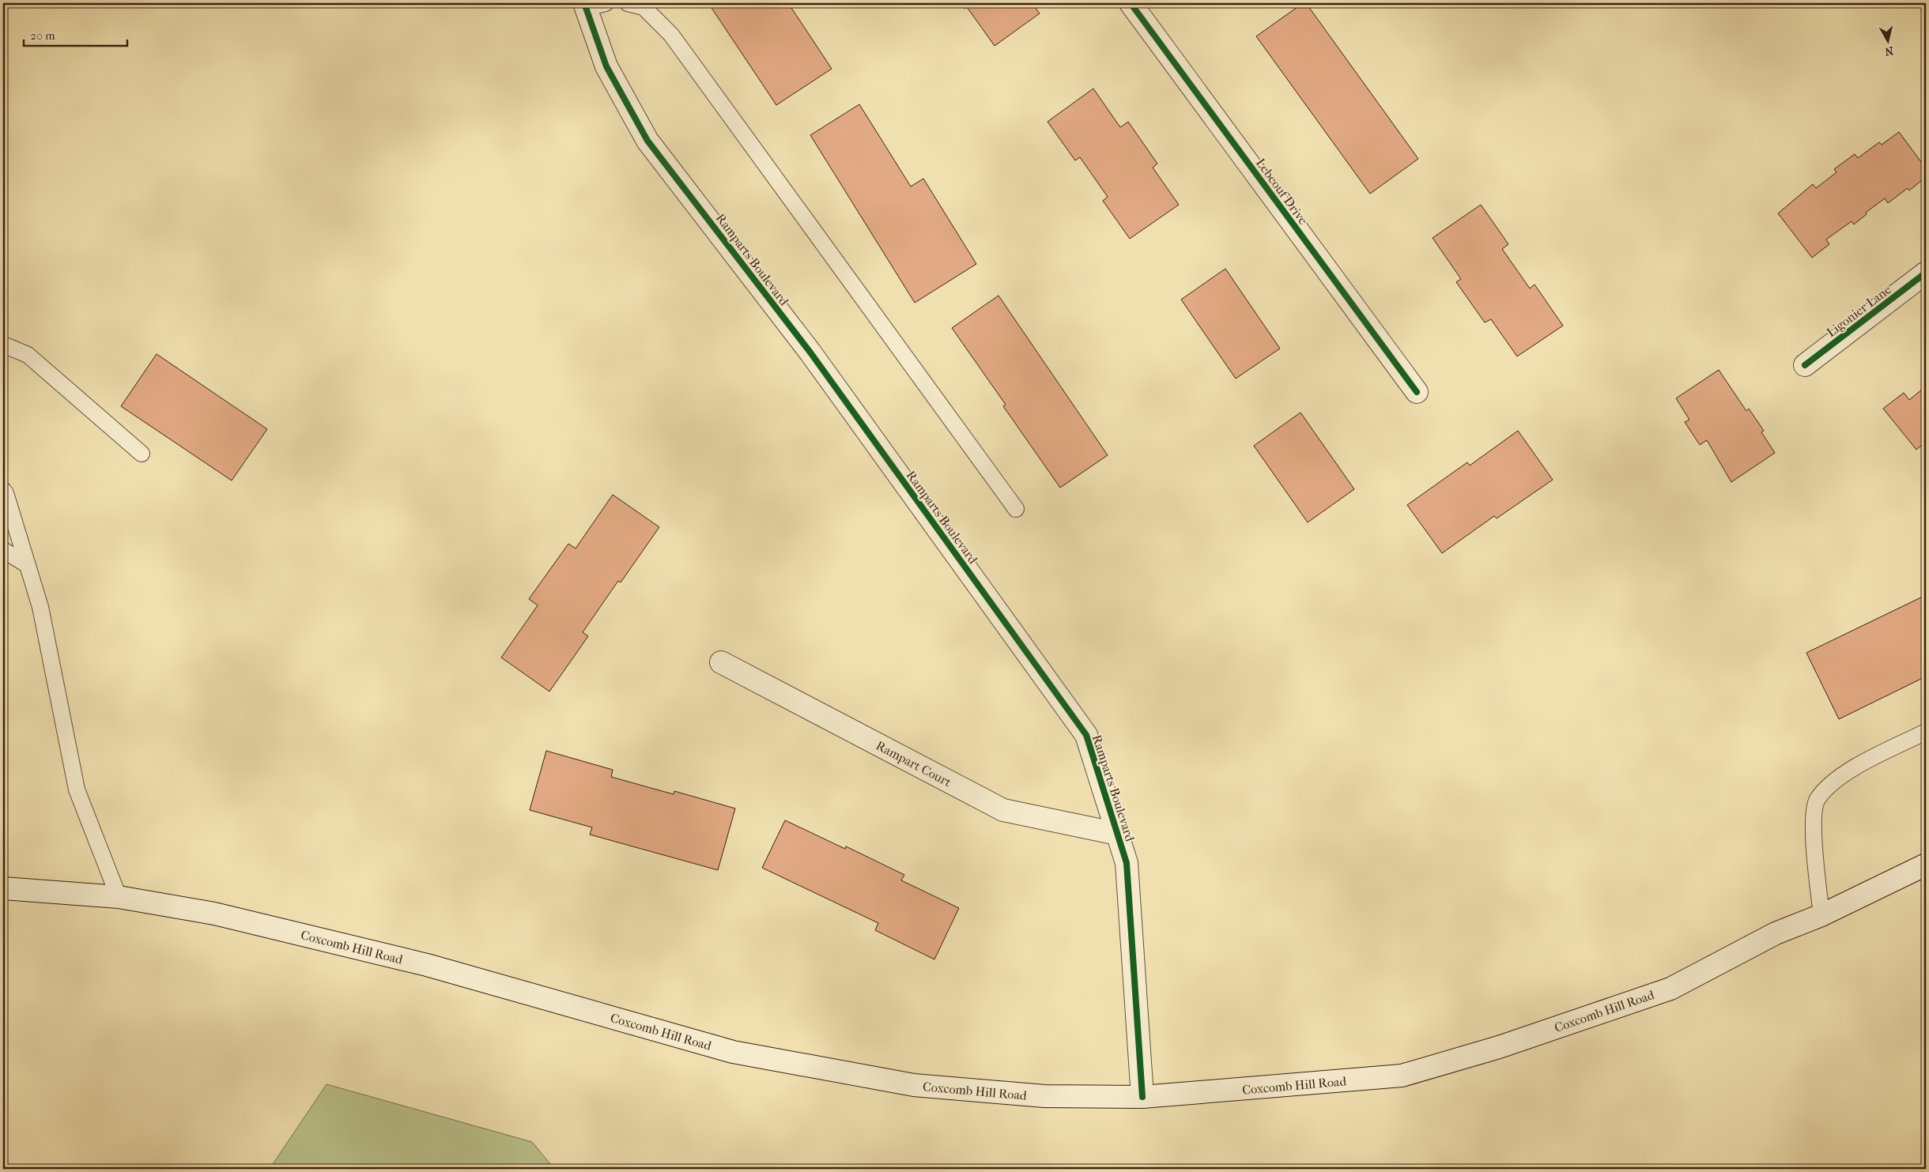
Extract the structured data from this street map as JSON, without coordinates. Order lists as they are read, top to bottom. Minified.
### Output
{"streets":{"street":["Lebeouf Drive","Ramparts Boulevard","Ligonier Lane","Rampart Court","Coxcomb Hill Road"]},"crossings":[["Ramparts Boulevard","Rampart Court"],["Ramparts Boulevard","Coxcomb Hill Road"]],"scale_bar":"20 m","north":"bottom"}
